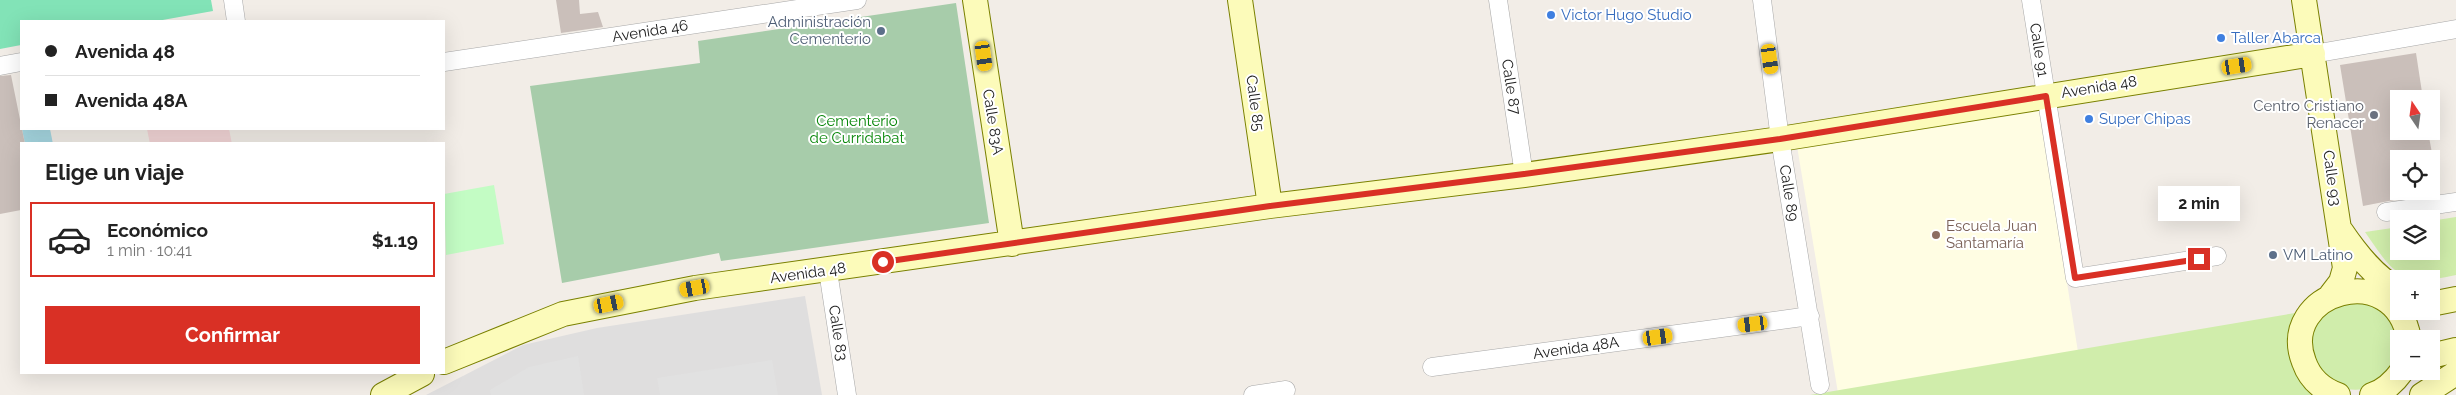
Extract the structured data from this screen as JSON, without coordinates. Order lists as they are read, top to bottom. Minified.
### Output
{"streets":{"main road":["Avenida 48","Calle 85","Calle 83A","Calle 93"],"street":["Avenida 46","Calle 91","Calle 87","Calle 89","Calle 83","Avenida 48A"]},"crossings":[["Calle 91","Avenida 48"],["Calle 87","Avenida 48"],["Avenida 48","Calle 85"],["Avenida 48","Calle 83A"],["Avenida 48","Calle 93"],["Avenida 48","Calle 89"],["Avenida 48","Calle 83"],["Calle 89","Avenida 48A"]],"parks":["Cementerio de Curridabat"],"places":["Victor Hugo Studio","Administración Cementerio","Taller Abarca","Centro Cristiano Renacer","Super Chipas","Escuela Juan Santamaría","VM Latino"],"north":"top","page":{"banner":["Avenida 48","Avenida 48A"],"map_buttons":["+","−"],"heading":"Elige un viaje","bubble":"2 min","list":[{"name":"Económico","note":"1 min · 10:41","value":"$1.19"}],"buttons":"Confirmar"}}
